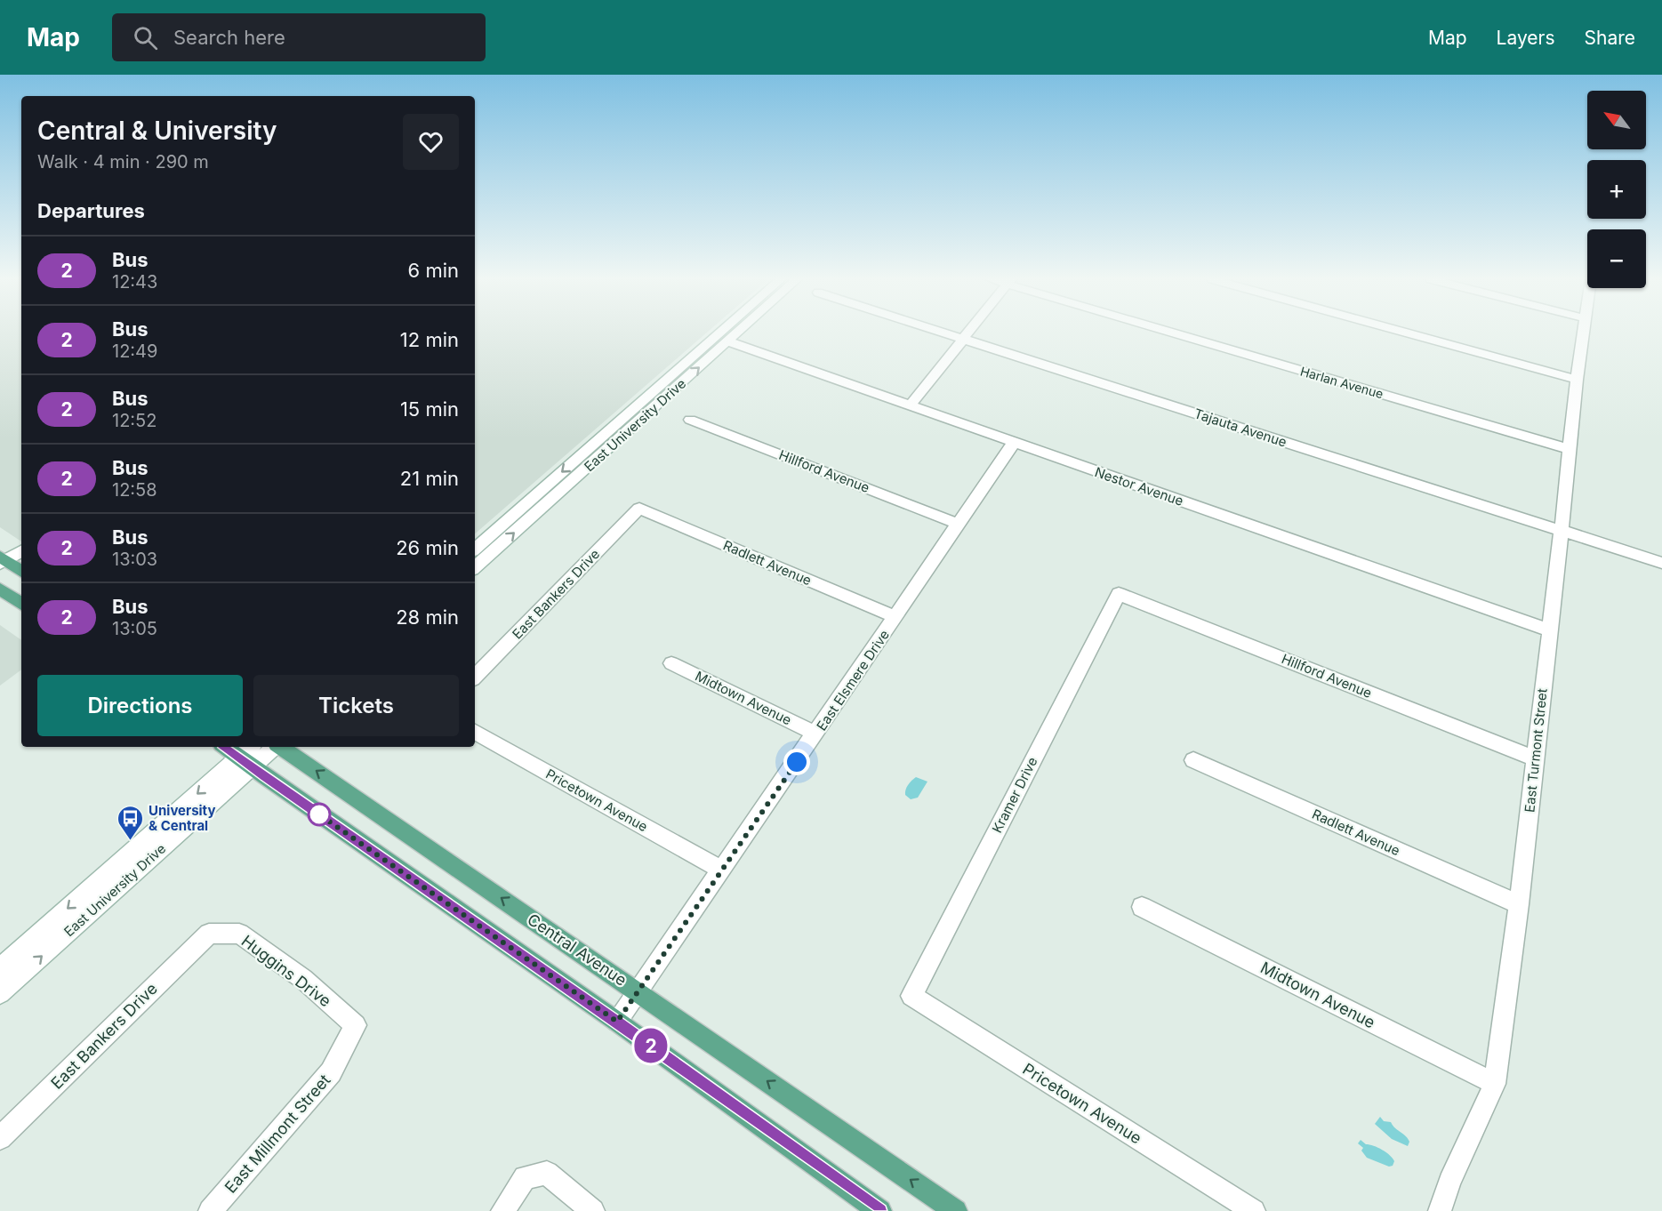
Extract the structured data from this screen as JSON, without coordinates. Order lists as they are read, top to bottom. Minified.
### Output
{"streets":{"main road":["Central Avenue"],"street":["Harlan Avenue","East University Drive","Tajauta Avenue","Hillford Avenue","Nestor Avenue","Radlett Avenue","East Bankers Drive","East Elsmere Drive","Midtown Avenue","East Turmont Street","Kramer Drive","Pricetown Avenue","Huggins Drive","East Millmont Street"]},"crossings":[["Harlan Avenue","East Turmont Street"],["East University Drive","Nestor Avenue"],["Tajauta Avenue","East Turmont Street"],["Hillford Avenue","East Elsmere Drive"],["Hillford Avenue","East Turmont Street"],["Hillford Avenue","Kramer Drive"],["Nestor Avenue","East Elsmere Drive"],["Nestor Avenue","East Turmont Street"],["Radlett Avenue","East Bankers Drive"],["Radlett Avenue","East Elsmere Drive"],["Radlett Avenue","East Turmont Street"],["East Bankers Drive","Huggins Drive"],["East Elsmere Drive","Midtown Avenue"],["East Elsmere Drive","Pricetown Avenue"],["East Elsmere Drive","Central Avenue"],["Midtown Avenue","East Turmont Street"],["Kramer Drive","Pricetown Avenue"],["Huggins Drive","East Millmont Street"]],"places":{"bus stop":["University & Central"]},"lines":["bus line 2"],"north":"top left","page":{"header":"Map","search":"Search here","nav":["Map","Layers","Share"],"on_map":"2","map_buttons":["+","−"],"heading":[["Central & University","Walk · 4 min · 290 m"],"Departures"],"list":[{"mark":"2","name":"Bus","note":"12:43","value":"6 min"},{"mark":"2","name":"Bus","note":"12:49","value":"12 min"},{"mark":"2","name":"Bus","note":"12:52","value":"15 min"},{"mark":"2","name":"Bus","note":"12:58","value":"21 min"},{"mark":"2","name":"Bus","note":"13:03","value":"26 min"},{"mark":"2","name":"Bus","note":"13:05","value":"28 min"}],"buttons":["Directions","Tickets"]}}
